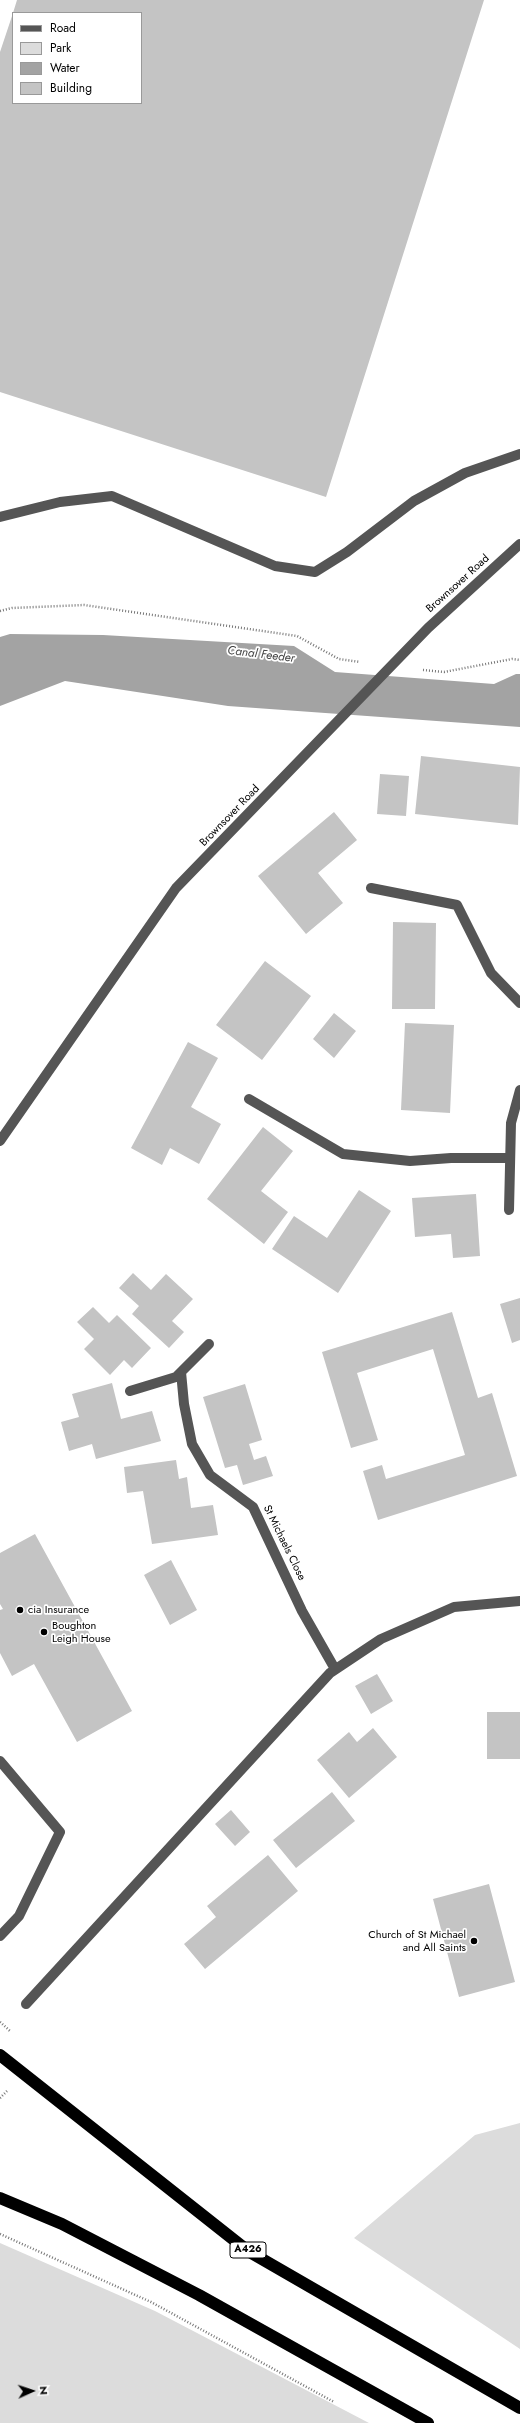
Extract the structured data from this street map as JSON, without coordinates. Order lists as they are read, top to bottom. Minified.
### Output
{"streets":{"highway":["A426"],"street":["Brownsover Road","St Michaels Close"]},"water":["Canal Feeder"],"places":["cia Insurance","Boughton Leigh House","Church of St Michael and All Saints"],"legend":["Road","Park","Water","Building"],"north":"right"}
